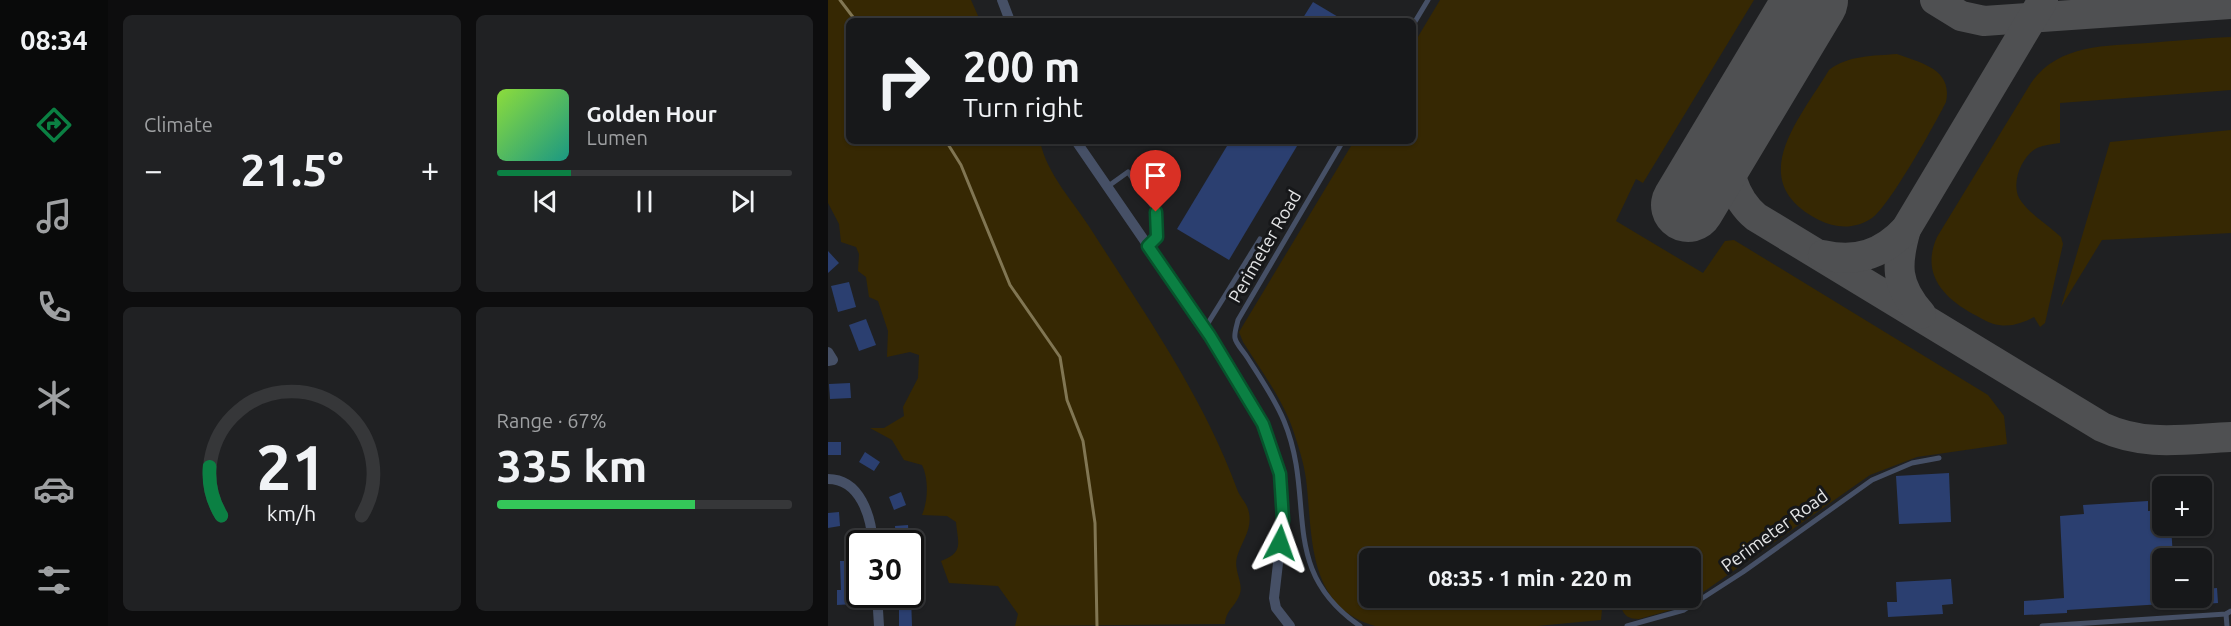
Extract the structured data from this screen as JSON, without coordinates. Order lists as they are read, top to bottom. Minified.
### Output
{"streets":{"lane":["Perimeter Road"]},"page":{"tabs":"08:34","tile":["Climate",["Range · 67%","335 km"]],"turn":["200 m","Turn right"],"song":["Golden Hour","Lumen"],"heat":["−","21.5°","+"],"map_buttons":["+","−"],"limit":"30","trip":"08:35 · 1 min · 220 m","gauge":["21","km/h"]}}
